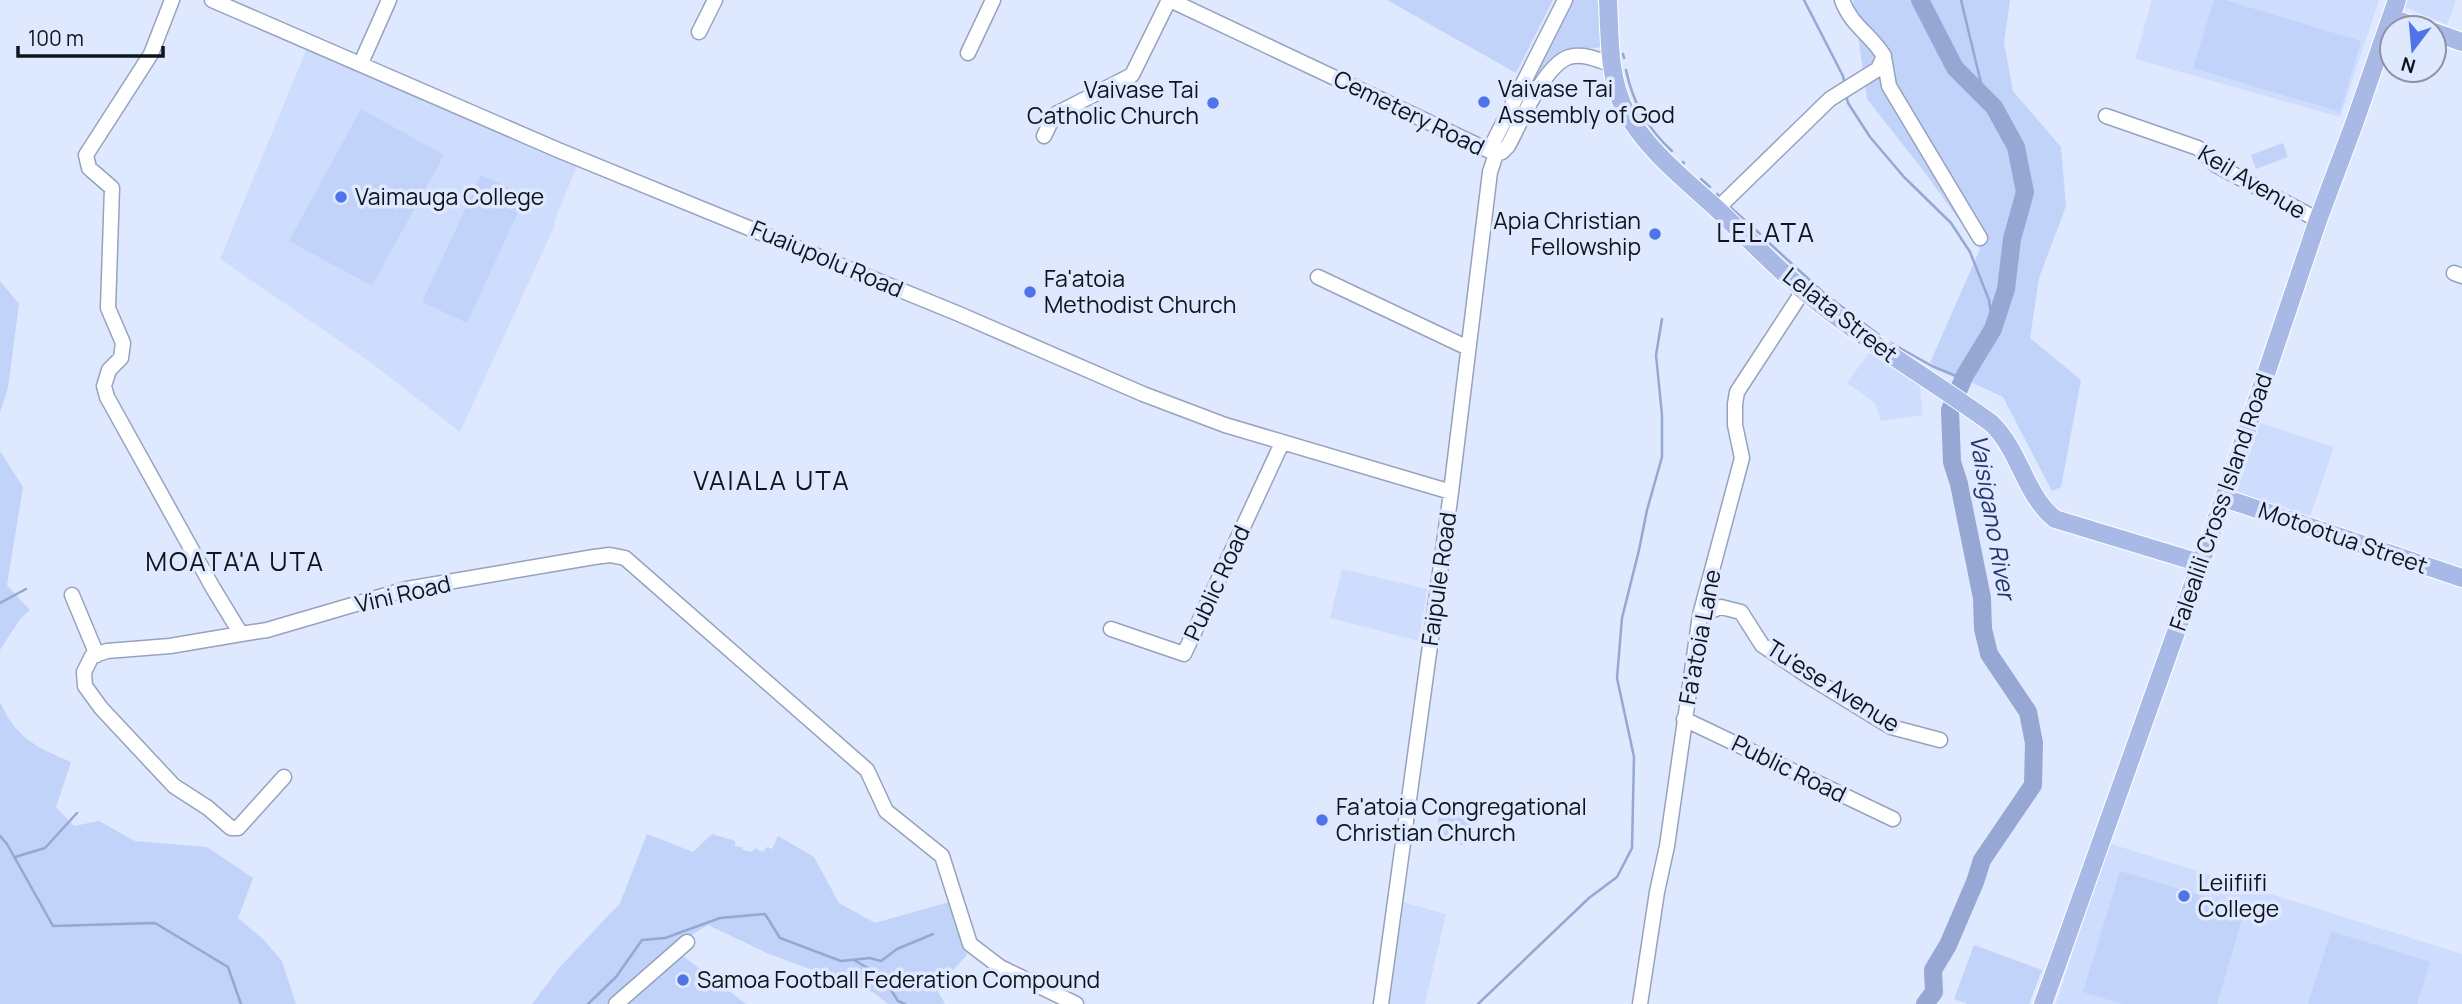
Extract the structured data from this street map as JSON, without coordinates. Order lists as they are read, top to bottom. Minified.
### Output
{"streets":{"main road":["Lelata Street","Falealili Cross Island Road","Motootua Street"],"street":["Cemetery Road","Keil Avenue","Fuaiupolu Road","Faipule Road","Public Road","Vini Road","Fa'atoia Lane","Tu'ese Avenue"]},"crossings":[["Cemetery Road","Lelata Street"],["Cemetery Road","Faipule Road"],["Keil Avenue","Falealili Cross Island Road"],["Fuaiupolu Road","Faipule Road"],["Fuaiupolu Road","Public Road"],["Lelata Street","Falealili Cross Island Road"],["Lelata Street","Fa'atoia Lane"],["Falealili Cross Island Road","Motootua Street"],["Public Road","Fa'atoia Lane"],["Fa'atoia Lane","Tu'ese Avenue"]],"districts":["LELATA","VAIALA UTA","MOATA'A UTA"],"water":["Vaisigano River"],"places":["Vaivase Tai Assembly of God","Vaivase Tai Catholic Church","Vaimauga College","Apia Christian Fellowship","Fa'atoia Methodist Church","Fa'atoia Congregational Christian Church","Leiifiifi College","Samoa Football Federation Compound"],"scale_bar":"100 m","north":"bottom"}
